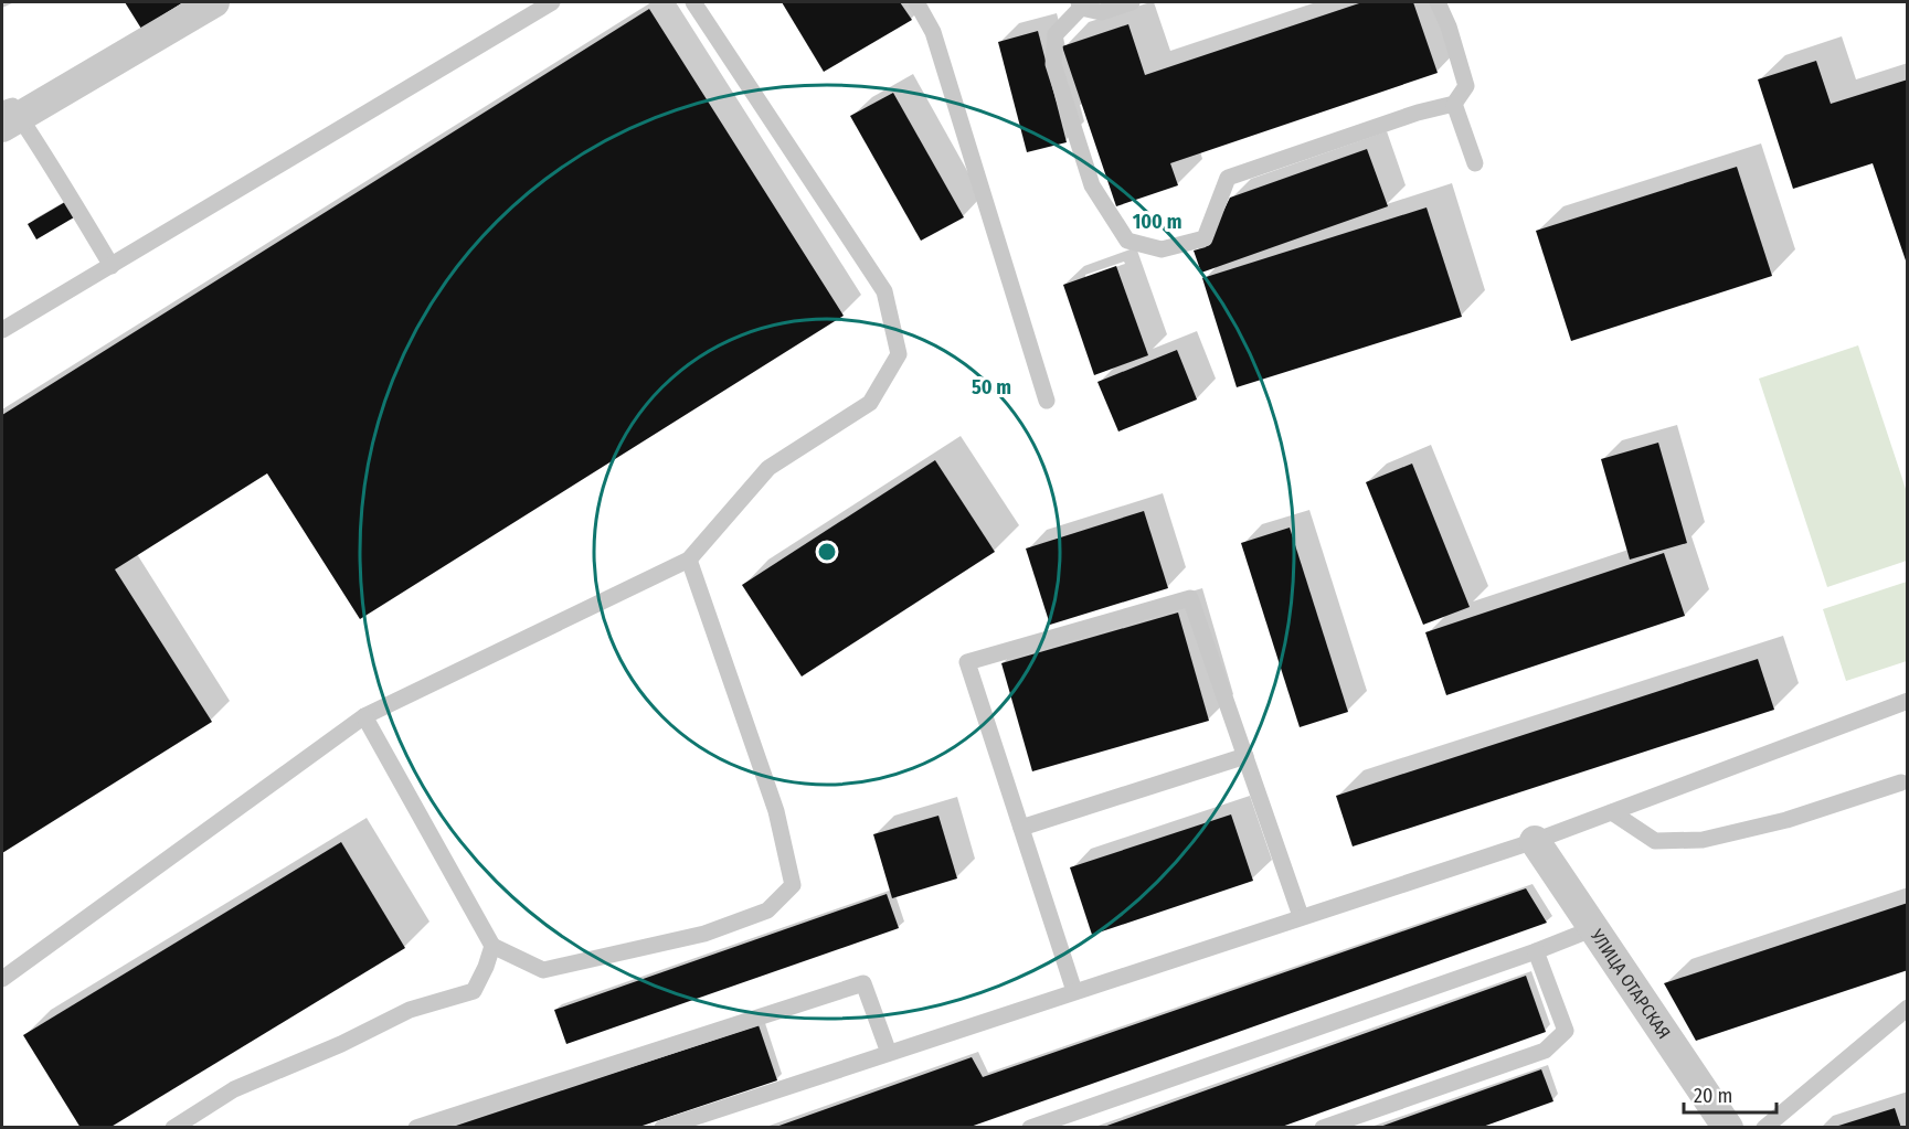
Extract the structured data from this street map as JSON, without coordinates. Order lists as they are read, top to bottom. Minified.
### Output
{"streets":{"street":["УЛИЦА ОТАРСКАЯ"]},"scale_bar":"20 m","rings":["100 m","50 m"]}
